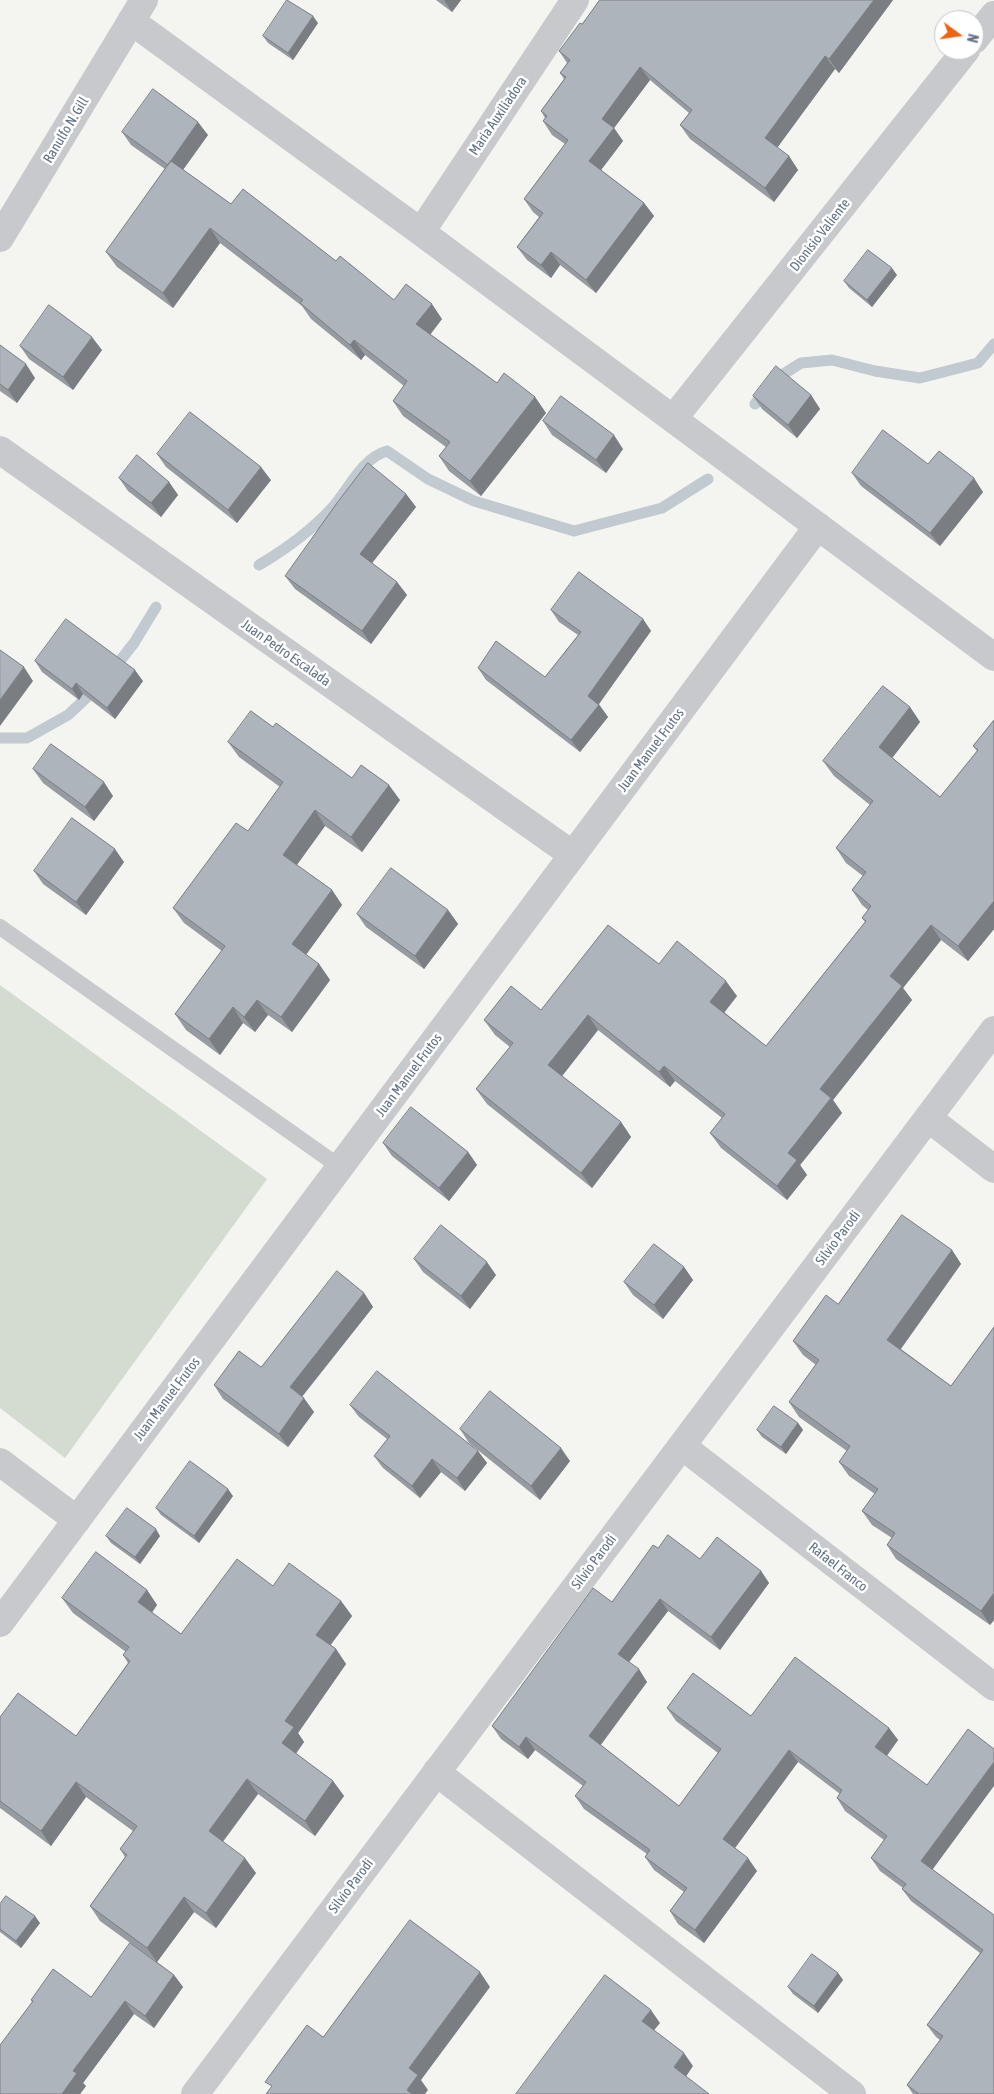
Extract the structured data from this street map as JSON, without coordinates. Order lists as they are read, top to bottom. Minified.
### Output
{"streets":{"street":["Maria Auxiliadora","Ranulfo N. Gill","Dionisio Valiente","Juan Pedro Escalada","Juan Manuel Frutos","Silvio Parodi","Rafael Franco"]},"crossings":[["Juan Pedro Escalada","Juan Manuel Frutos"],["Silvio Parodi","Rafael Franco"]],"north":"right"}
